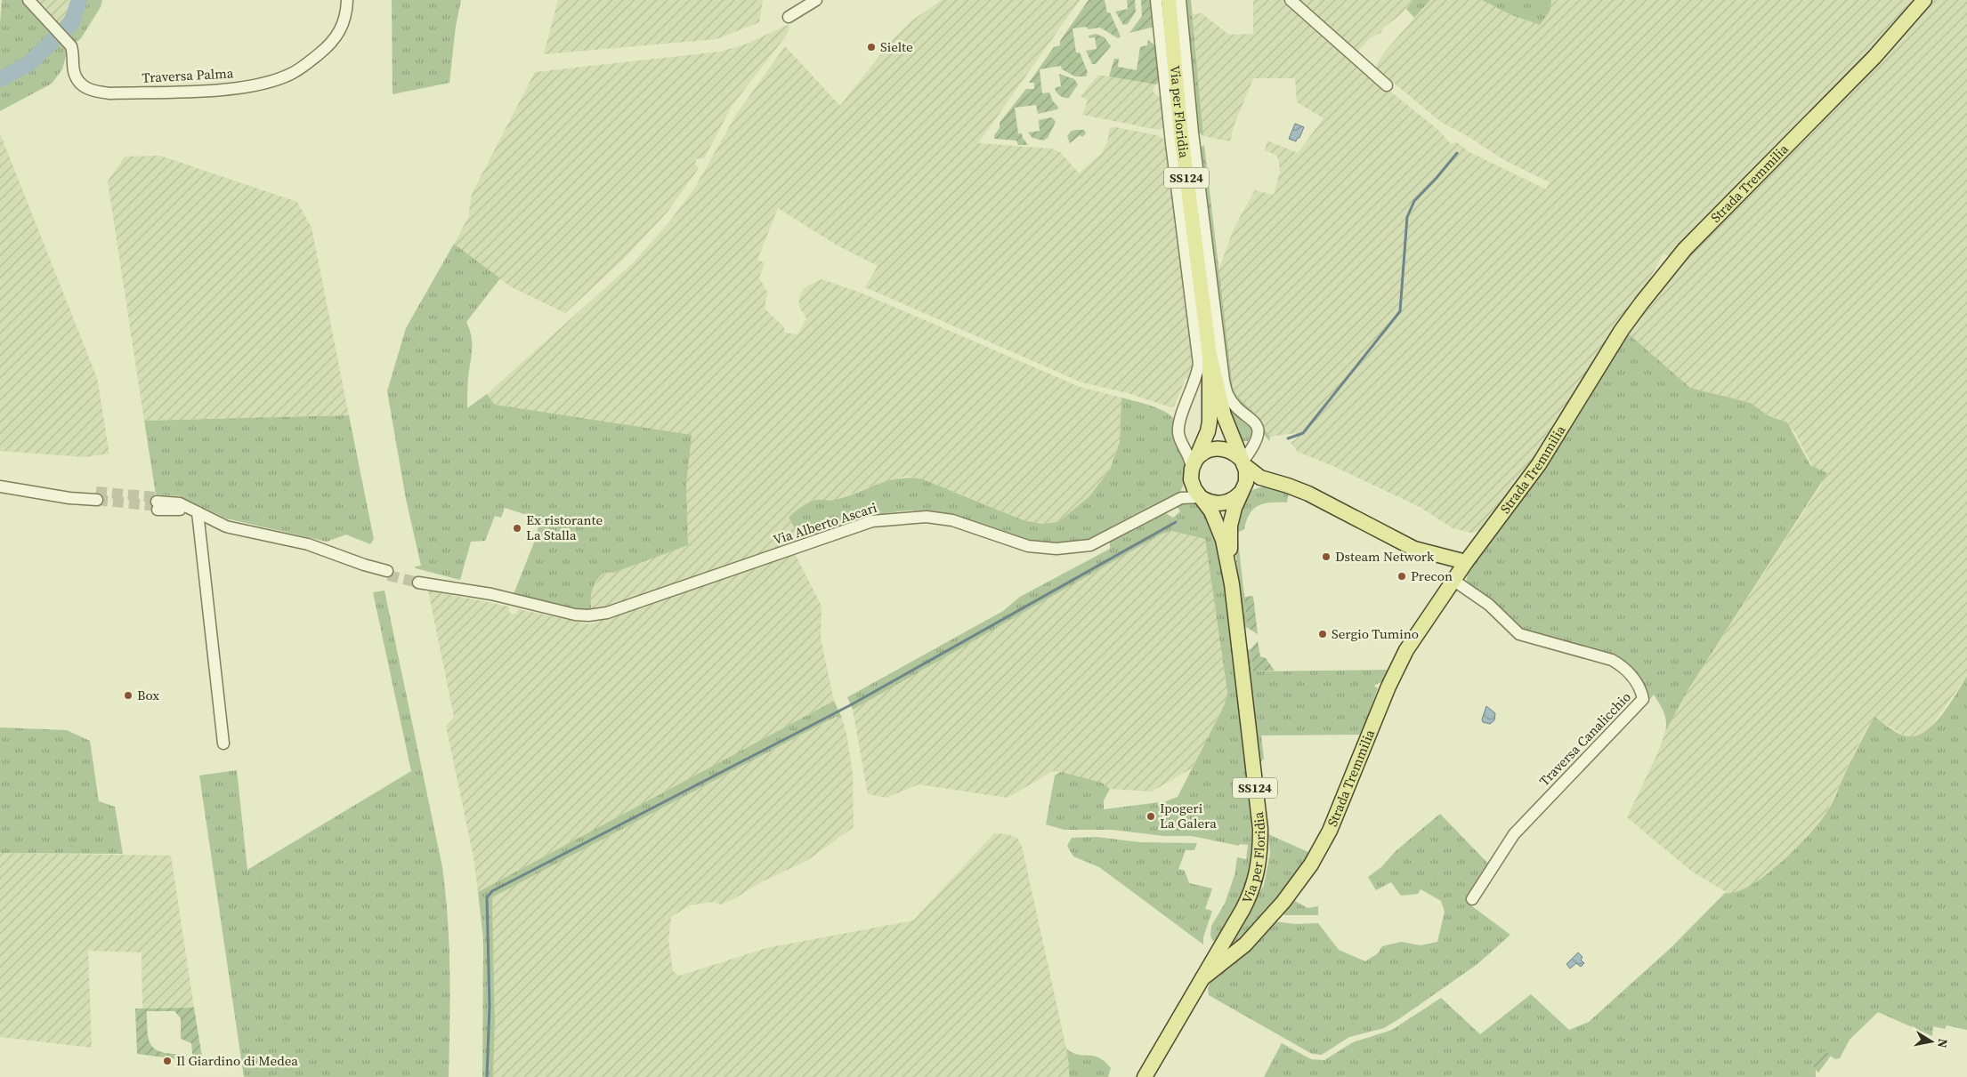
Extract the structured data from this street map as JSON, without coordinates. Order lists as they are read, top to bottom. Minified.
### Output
{"streets":{"main road":["Via per Floridia","SS124","Strada Tremmilia"],"street":["Traversa Palma","Via Alberto Ascari","Traversa Canalicchio"]},"crossings":[["Via per Floridia","Strada Tremmilia"],["Strada Tremmilia","Traversa Canalicchio"]],"places":["Sielte","Ex ristorante La Stalla","Dsteam Network","Precon","Sergio Tumino","Box","Ipogeri La Galera","Il Giardino di Medea"],"north":"right"}
